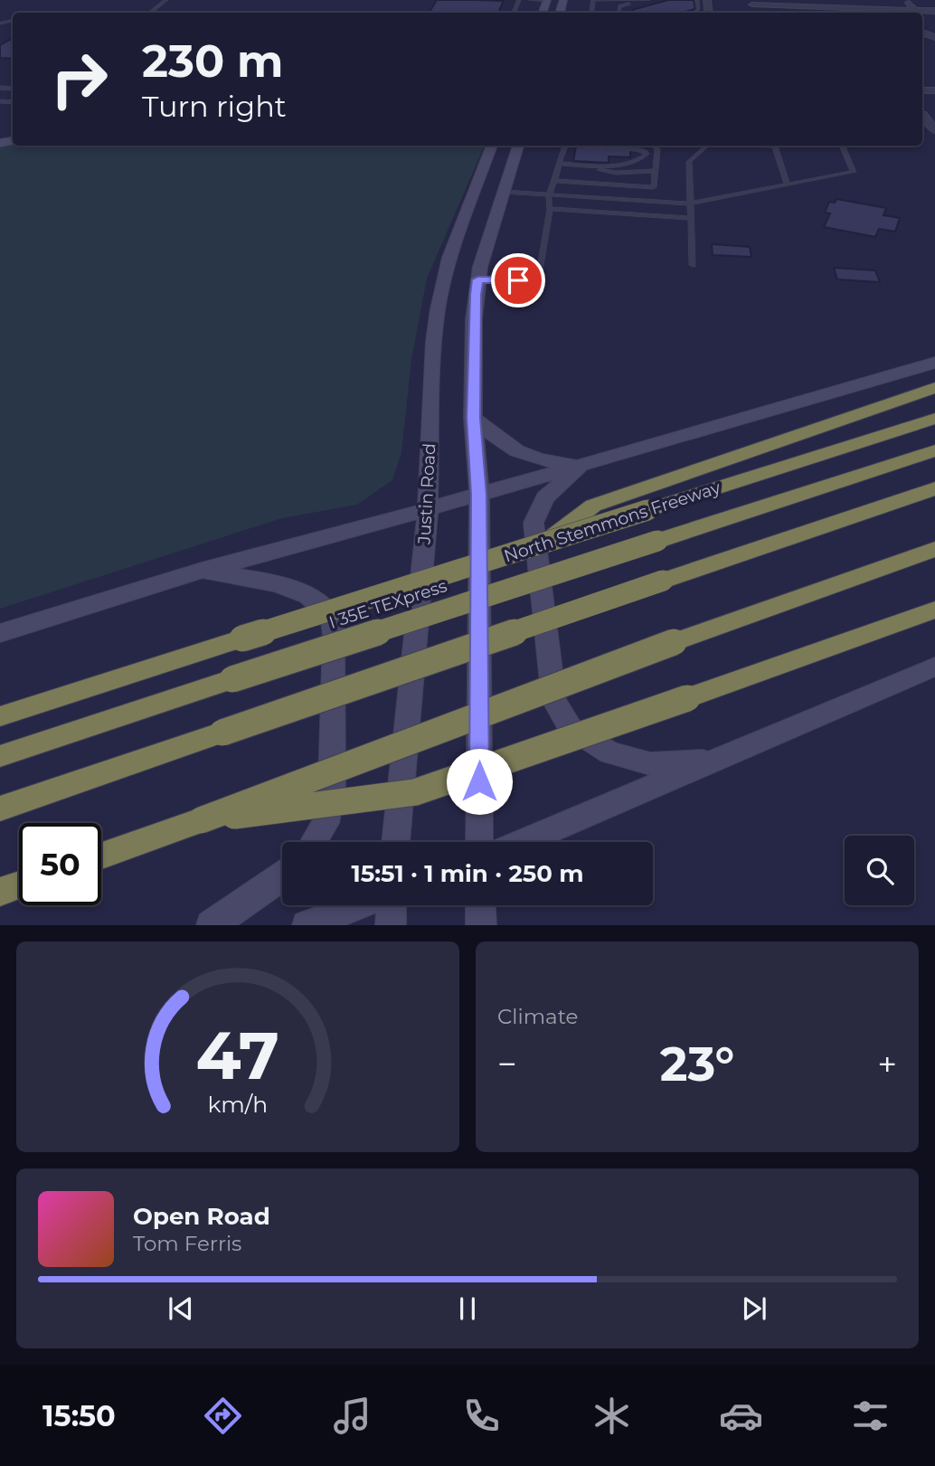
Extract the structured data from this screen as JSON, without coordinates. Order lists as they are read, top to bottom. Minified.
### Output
{"streets":{"highway":["North Stemmons Freeway","I 35E TEXpress"],"main road":["Justin Road"]},"page":{"turn":["230 m","Turn right"],"limit":"50","trip":"15:51 · 1 min · 250 m","tile":"Climate","heat":["−","23°","+"],"song":["Open Road","Tom Ferris"],"tabs":"15:50","gauge":["47","km/h"]}}
